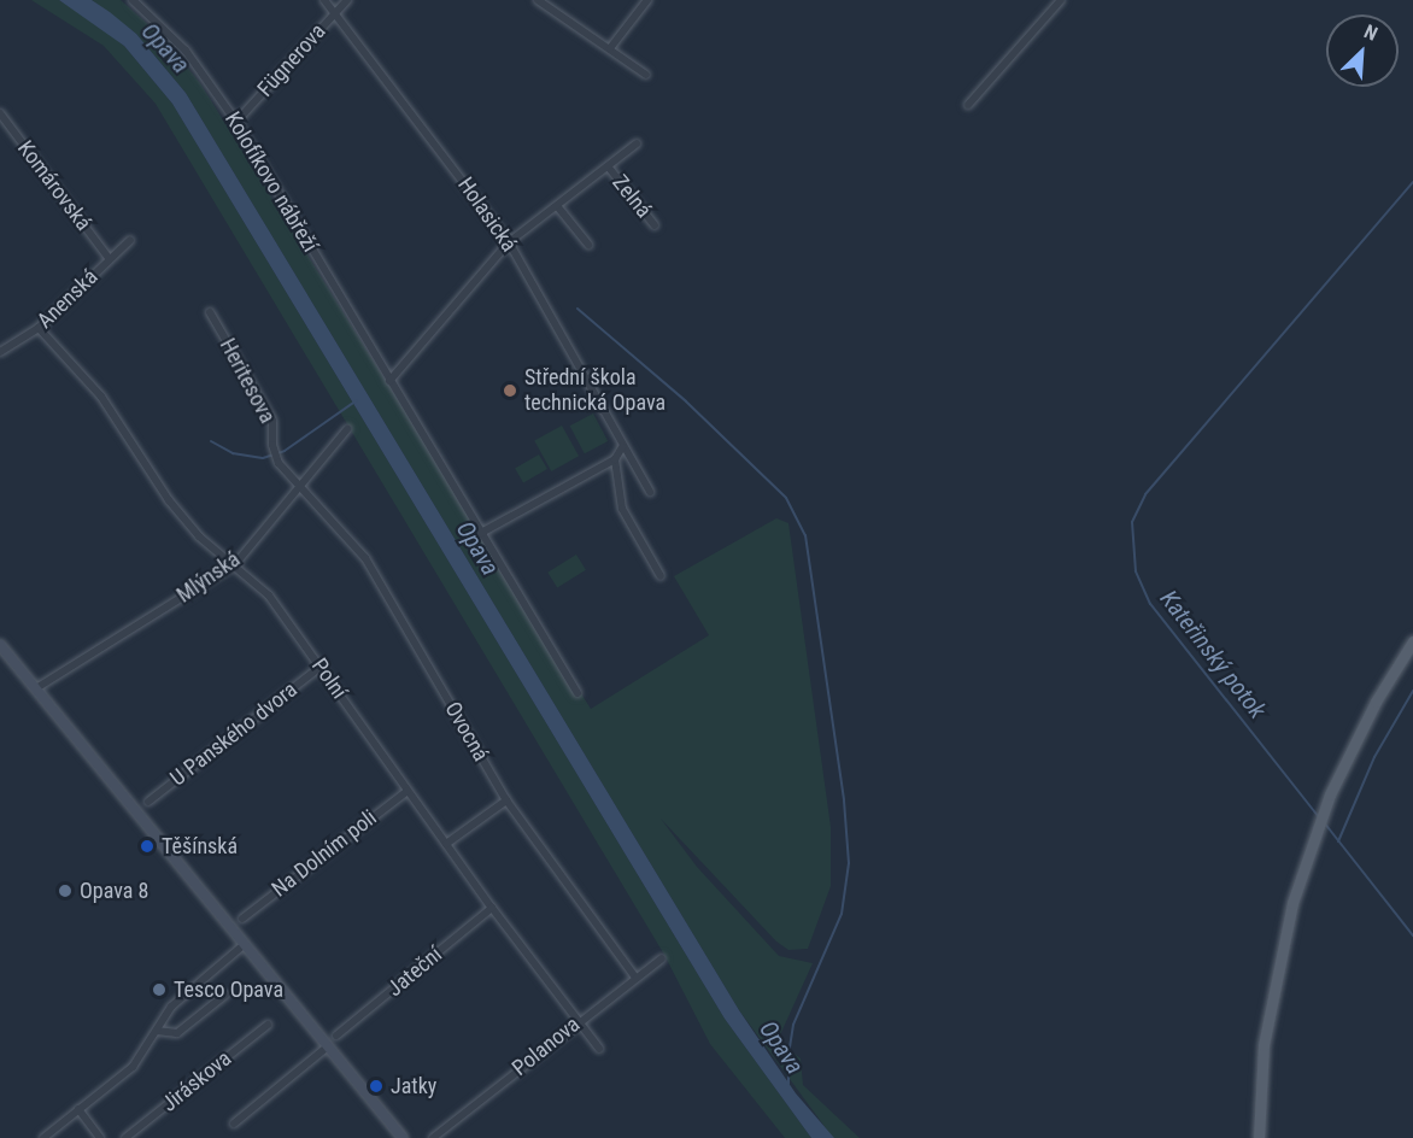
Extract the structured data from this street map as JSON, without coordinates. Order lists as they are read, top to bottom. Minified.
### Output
{"streets":{"street":["Fügnerova","Kolofíkovo nábřeží","Komárovská","Zelná","Holasická","Anenská","Heritesova","Mlýnská","Polní","Ovocná","U Panského dvora","Na Dolním poli","Jateční","Polanova","Jiráskova"]},"crossings":[["Fügnerova","Kolofíkovo nábřeží"],["Fügnerova","Holasická"],["Komárovská","Anenská"],["Zelná","Holasická"],["Anenská","Polní"],["Heritesova","Mlýnská"],["Heritesova","Ovocná"],["Mlýnská","Polní"],["Mlýnská","Ovocná"],["Polní","U Panského dvora"],["Polní","Na Dolním poli"],["Polní","Jateční"],["Polní","Polanova"],["Ovocná","Polanova"]],"water":["Opava","Kateřinský potok"],"places":["Střední škola technická Opava","Těšínská","Opava 8","Tesco Opava","Jatky"],"north":"top right"}
